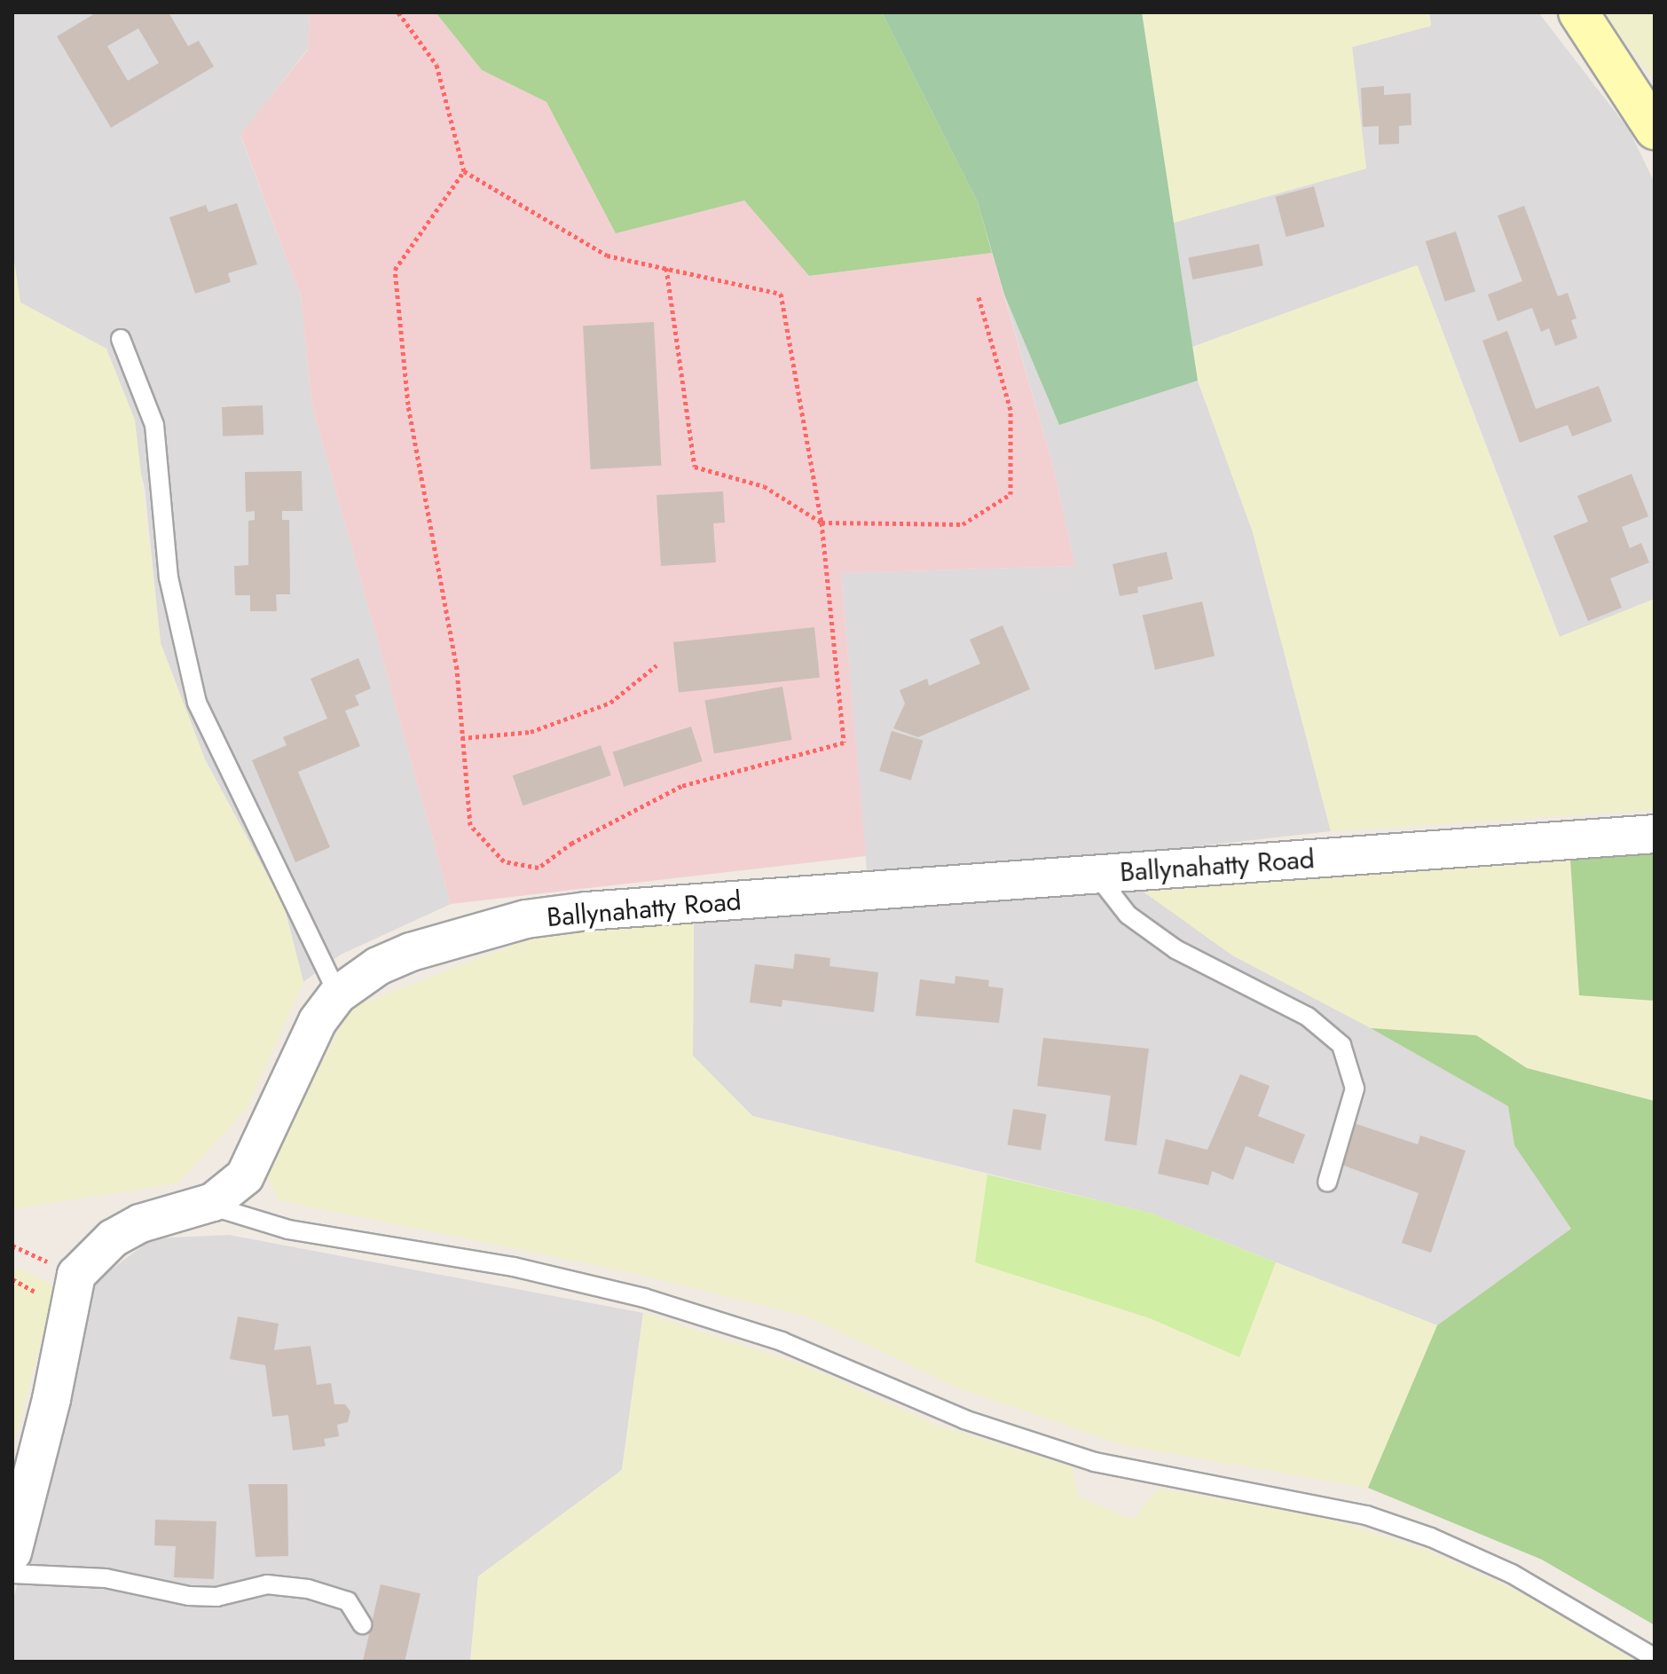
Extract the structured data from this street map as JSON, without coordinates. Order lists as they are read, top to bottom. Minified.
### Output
{"streets":{"street":["Ballynahatty Road"]}}
